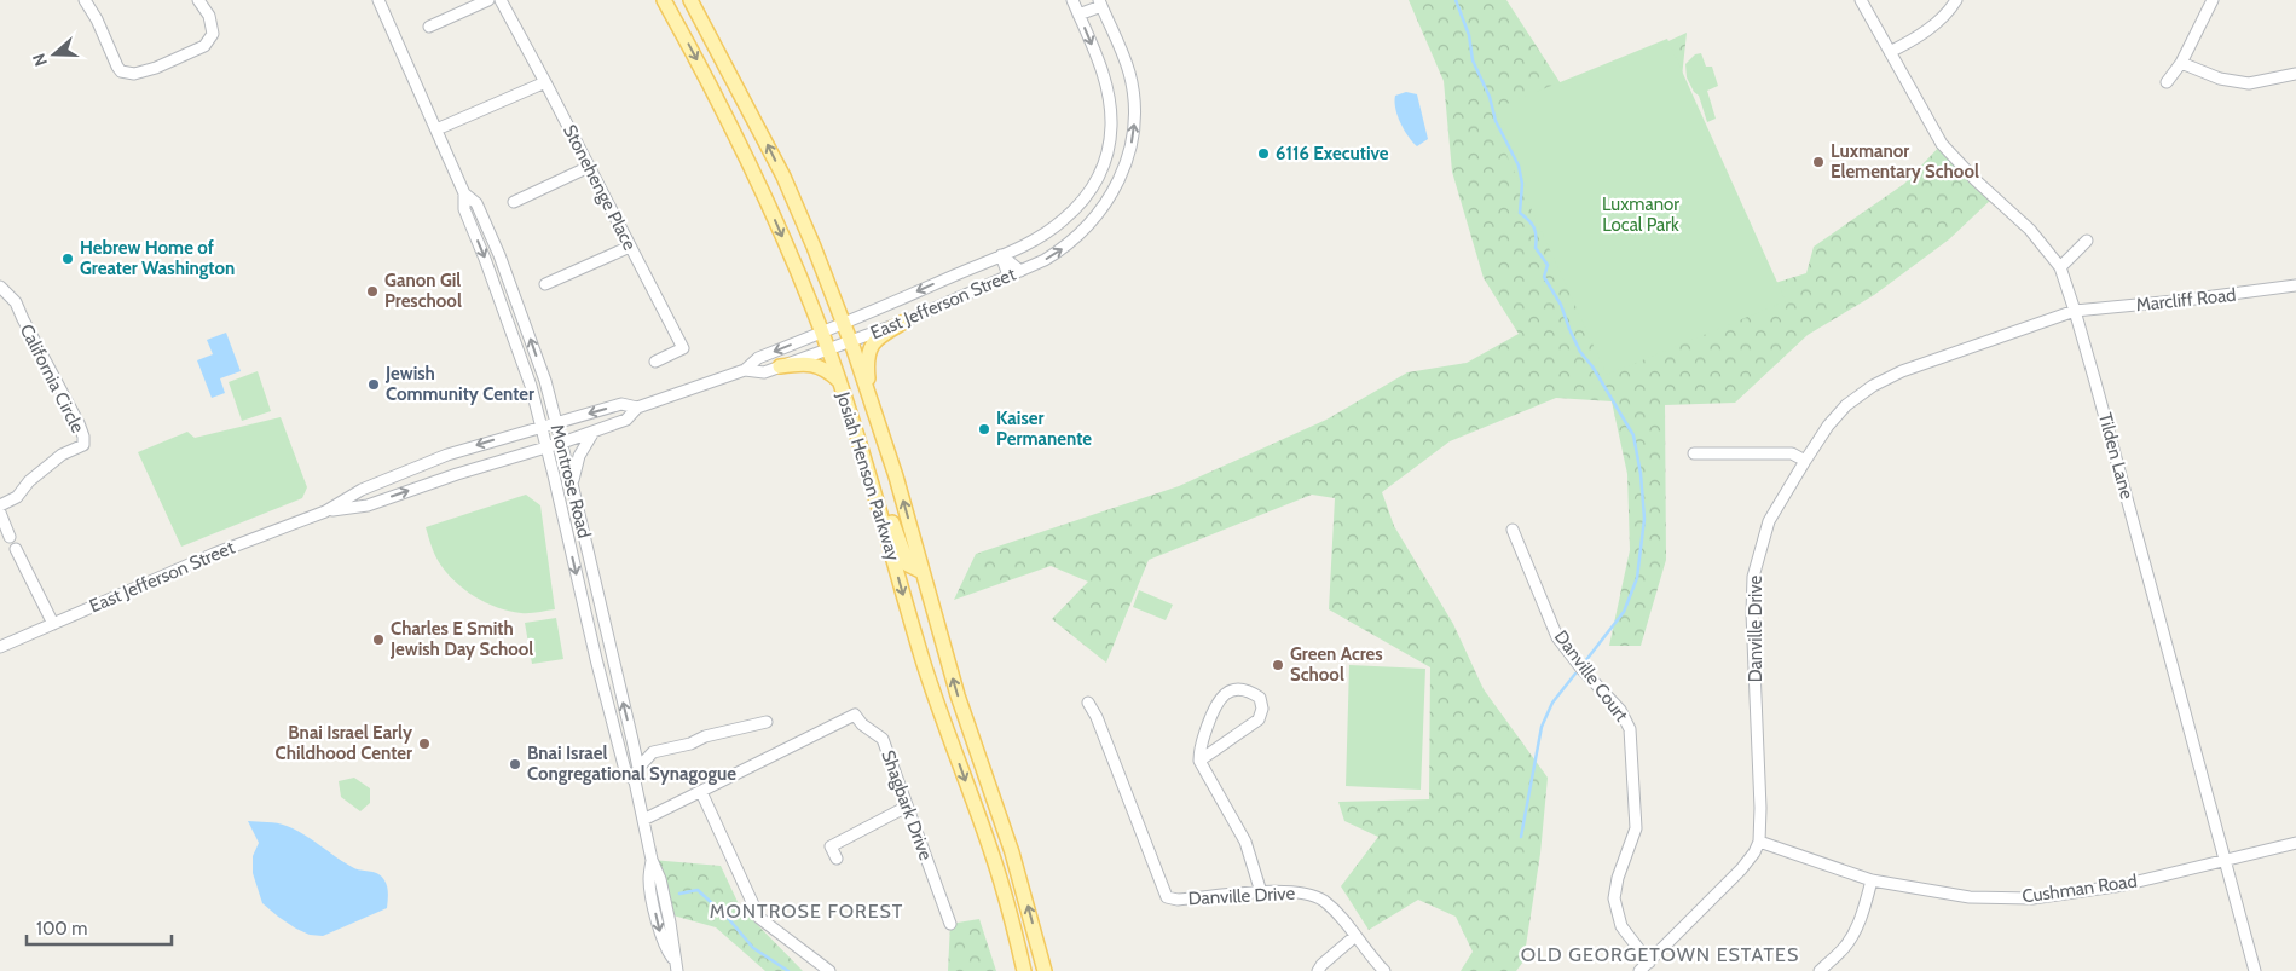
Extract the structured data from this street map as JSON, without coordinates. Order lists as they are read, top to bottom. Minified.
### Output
{"streets":{"main road":["Josiah Henson Parkway"],"street":["Stonehenge Place","Marcliff Road","East Jefferson Street","California Circle","Tilden Lane","Montrose Road","Danville Drive","Danville Court","Shagbark Drive","Cushman Road"]},"crossings":[["Marcliff Road","Tilden Lane"],["Marcliff Road","Danville Drive"],["East Jefferson Street","Josiah Henson Parkway"],["East Jefferson Street","Montrose Road"],["Tilden Lane","Danville Drive"],["Tilden Lane","Cushman Road"],["Montrose Road","Shagbark Drive"],["Danville Drive","Cushman Road"]],"districts":["MONTROSE FOREST","OLD GEORGETOWN ESTATES"],"parks":["Luxmanor Local Park"],"places":["6116 Executive","Luxmanor Elementary School","Hebrew Home of Greater Washington","Ganon Gil Preschool","Jewish Community Center","Kaiser Permanente","Charles E Smith Jewish Day School","Green Acres School","Bnai Israel Early Childhood Center","Bnai Israel Congregational Synagogue"],"scale_bar":"100 m","north":"left"}
